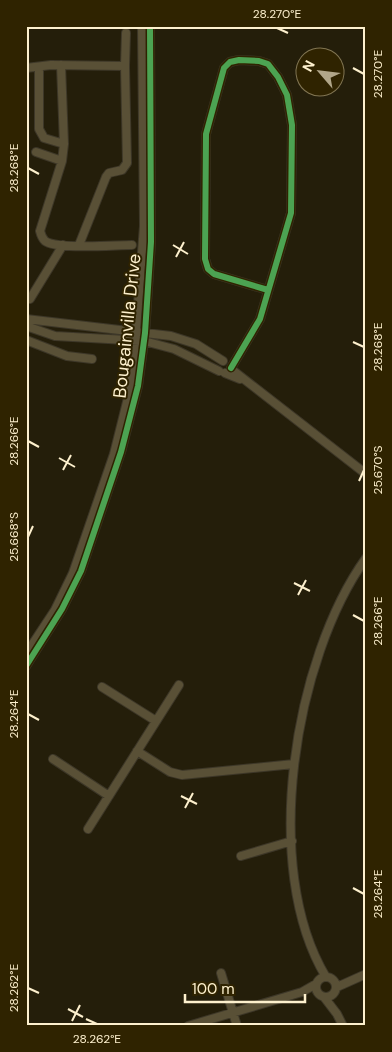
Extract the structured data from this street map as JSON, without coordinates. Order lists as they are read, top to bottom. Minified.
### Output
{"streets":{"street":["Bougainvilla Drive"]},"scale_bar":"100 m","north":"top left","coordinates":["28.270°E","28.268°E","28.266°E","25.670°S","25.668°S","28.264°E","28.262°E"]}
